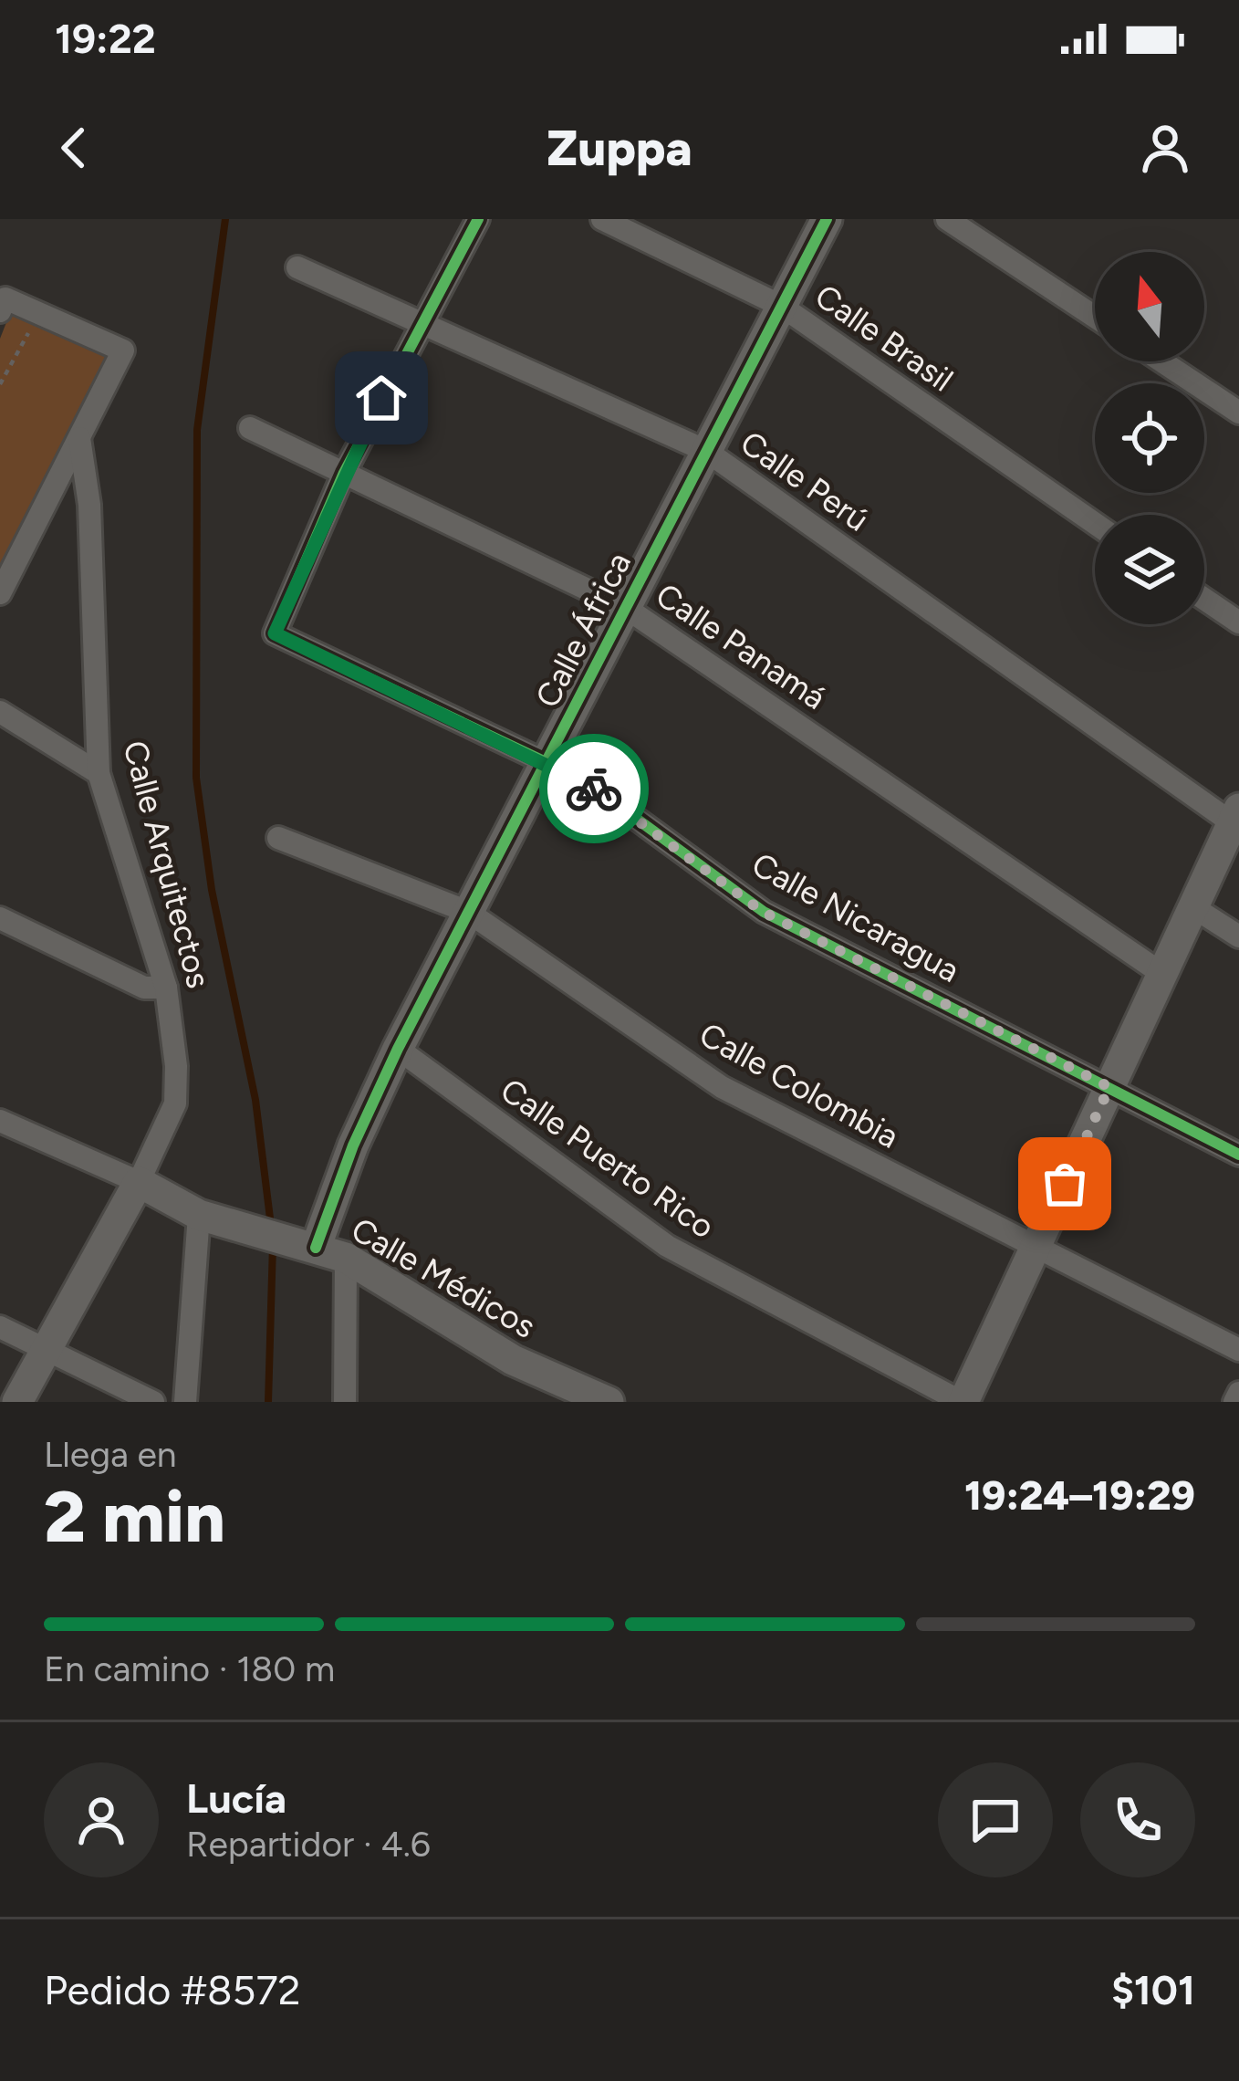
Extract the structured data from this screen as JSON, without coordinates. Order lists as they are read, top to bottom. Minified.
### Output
{"streets":{"street":["Calle Brasil","Calle Perú","Calle África","Calle Panamá","Calle Arquitectos","Calle Nicaragua","Calle Colombia","Calle Puerto Rico","Calle Médicos"]},"crossings":[["Calle Brasil","Calle África"],["Calle Perú","Calle África"],["Calle África","Calle Panamá"],["Calle África","Calle Nicaragua"],["Calle África","Calle Colombia"],["Calle África","Calle Puerto Rico"],["Calle África","Calle Médicos"],["Calle Panamá","Calle Nicaragua"],["Calle Arquitectos","Calle Médicos"]],"north":"top","page":{"status":"19:22","header":"Zuppa","heading":["2 min","Llega en","19:24–19:29"],"panel":["Lucía","Repartidor · 4.6","Pedido #8572","$101"],"bar":"En camino · 180 m"}}
